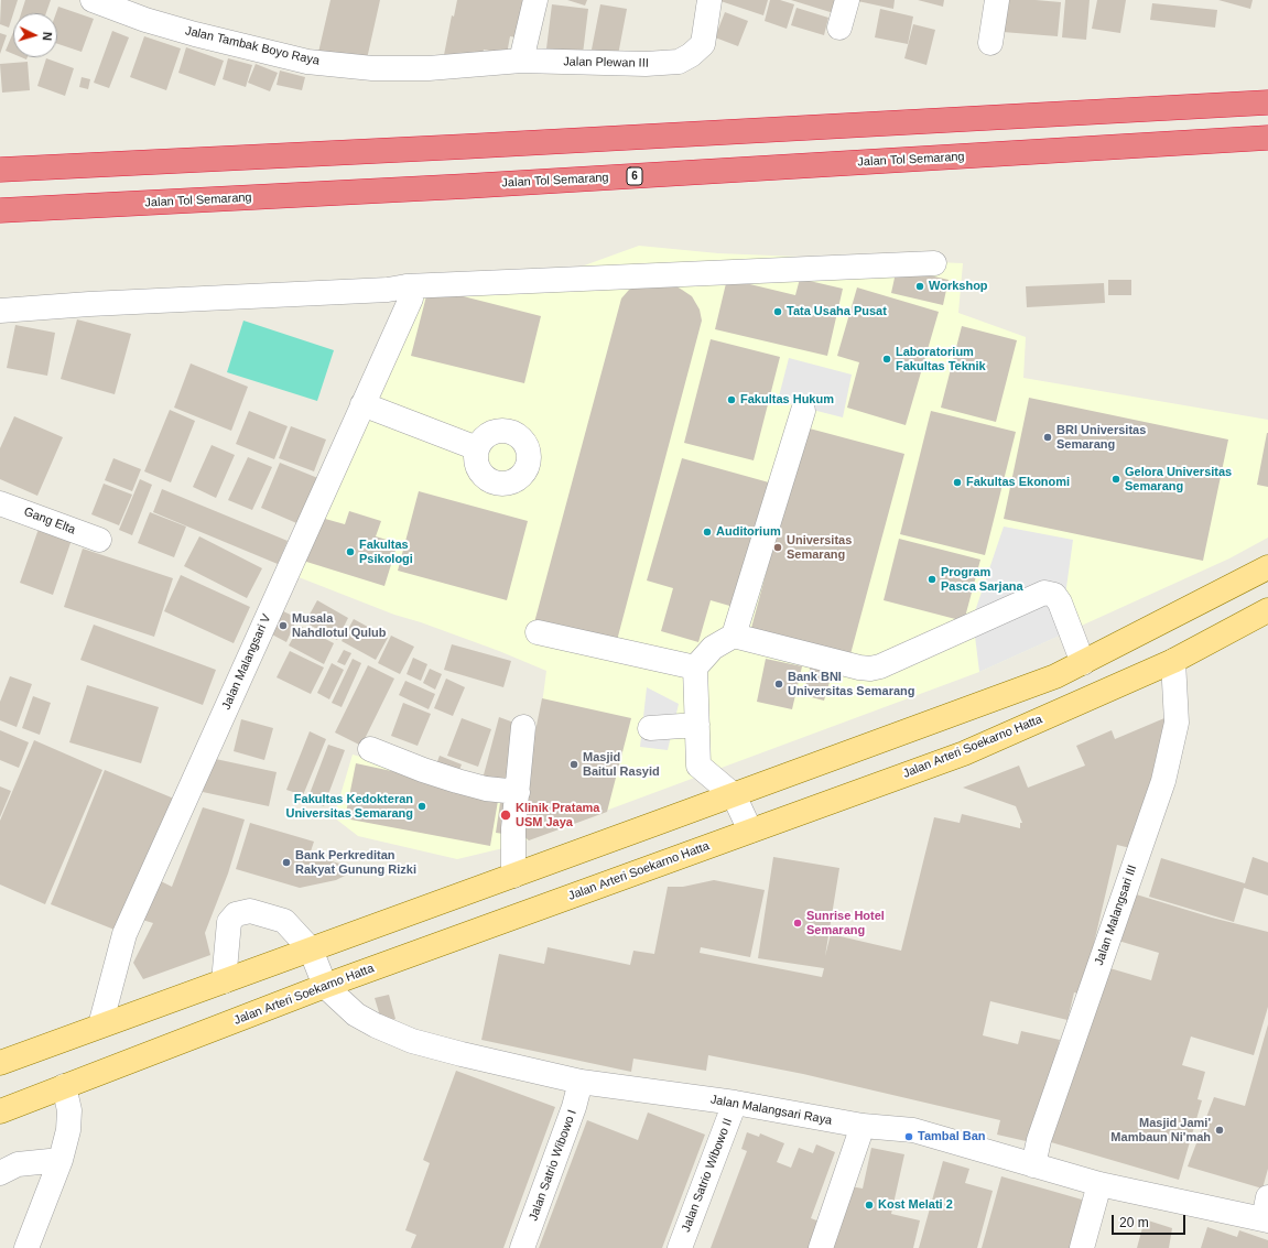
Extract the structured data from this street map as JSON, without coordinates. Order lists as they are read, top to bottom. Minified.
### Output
{"streets":{"highway":["Jalan Tol Semarang","6"],"main road":["Jalan Arteri Soekarno Hatta"],"street":["Jalan Tambak Boyo Raya","Jalan Plewan III","Gang Elta","Jalan Malangsari V","Jalan Malangsari III","Jalan Malangsari Raya","Jalan Satrio Wibowo I","Jalan Satrio Wibowo II"]},"crossings":[["Jalan Tambak Boyo Raya","Jalan Plewan III"],["Jalan Arteri Soekarno Hatta","Jalan Malangsari III"],["Jalan Arteri Soekarno Hatta","Jalan Malangsari Raya"],["Jalan Malangsari III","Jalan Malangsari Raya"],["Jalan Malangsari Raya","Jalan Satrio Wibowo I"],["Jalan Malangsari Raya","Jalan Satrio Wibowo II"]],"places":["Workshop","Tata Usaha Pusat","Laboratorium Fakultas Teknik","Fakultas Hukum","BRI Universitas Semarang","Gelora Universitas Semarang","Fakultas Ekonomi","Auditorium","Universitas Semarang","Fakultas Psikologi","Program Pasca Sarjana","Musala Nahdlotul Qulub","Bank BNI Universitas Semarang","Masjid Baitul Rasyid","Fakultas Kedokteran Universitas Semarang","Klinik Pratama USM Jaya","Bank Perkreditan Rakyat Gunung Rizki","Sunrise Hotel Semarang","Masjid Jami' Mambaun Ni'mah","Tambal Ban","Kost Melati 2"],"scale_bar":"20 m","north":"right"}
